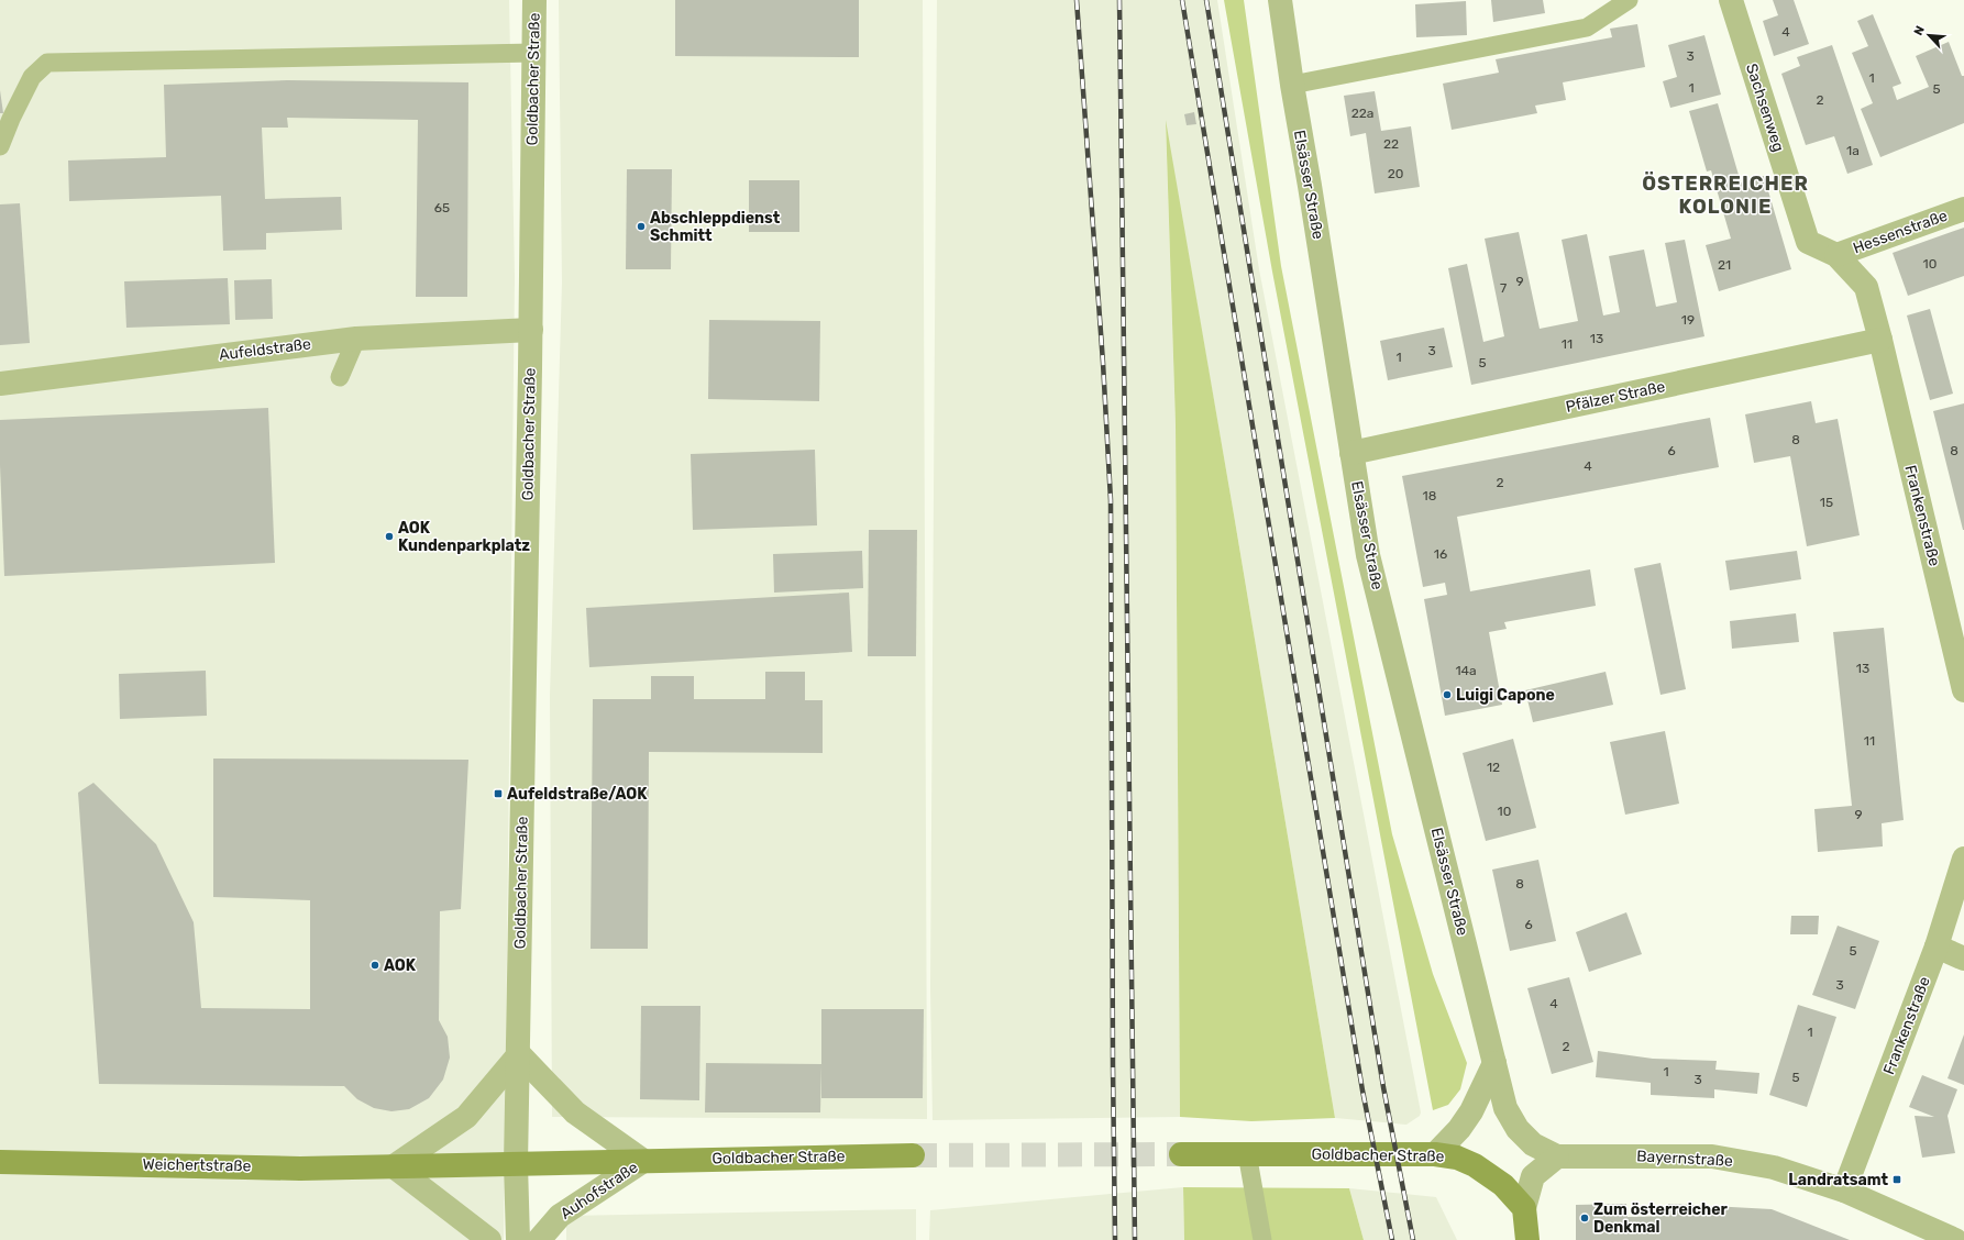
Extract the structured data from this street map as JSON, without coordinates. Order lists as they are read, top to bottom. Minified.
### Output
{"streets":{"main road":["Goldbacher Straße","Weichertstraße"],"street":["Sachsenweg","Elsässer Straße","Hessenstraße","Aufeldstraße","Pfälzer Straße","Frankenstraße","Bayernstraße","Auhofstraße"]},"crossings":[["Goldbacher Straße","Aufeldstraße"],["Goldbacher Straße","Weichertstraße"],["Goldbacher Straße","Auhofstraße"],["Sachsenweg","Hessenstraße"],["Sachsenweg","Pfälzer Straße"],["Sachsenweg","Frankenstraße"],["Elsässer Straße","Pfälzer Straße"],["Elsässer Straße","Bayernstraße"],["Pfälzer Straße","Frankenstraße"],["Frankenstraße","Bayernstraße"]],"districts":["ÖSTERREICHER KOLONIE"],"places":{"other":["Abschleppdienst Schmitt","AOK Kundenparkplatz","Luigi Capone","AOK","Zum österreicher Denkmal"],"transit":["Aufeldstraße/AOK","Landratsamt"]},"house_numbers":["4","3","1","1","5","2","22a","22","1a","20","65","10","21","9","7","19","13","11","3","1","5","8","6","8","4","2","18","15","16","13","14a","11","12","10","9","8","6","5","3","4","1","2","1","5","3"],"north":"top left"}
